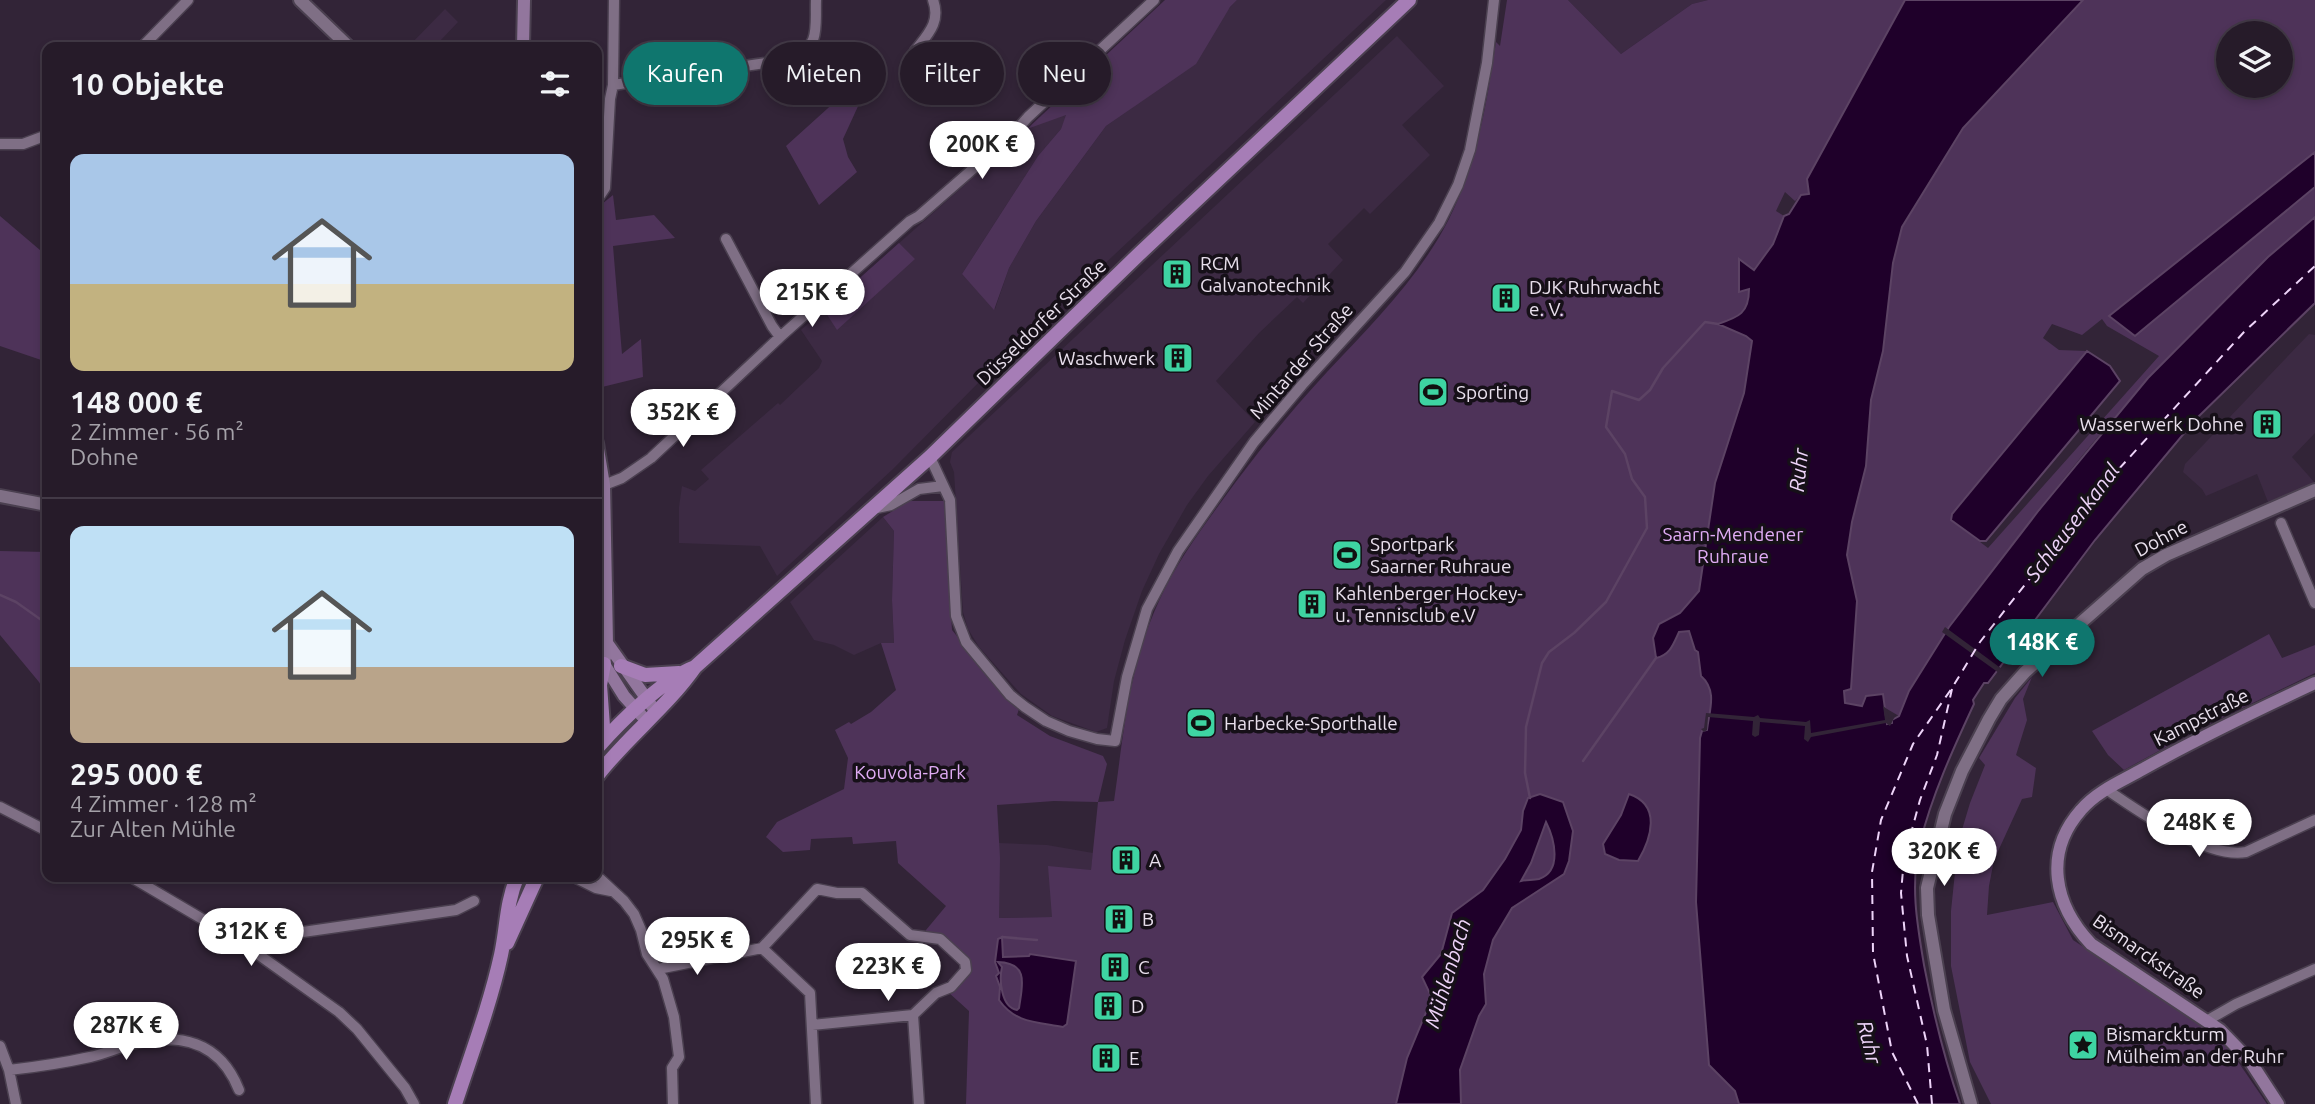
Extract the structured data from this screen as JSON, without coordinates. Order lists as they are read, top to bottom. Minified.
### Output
{"streets":{"main road":["Düsseldorfer Straße","Kampstraße","Bismarckstraße"],"street":["Mintarder Straße","Dohne"]},"crossings":[["Kampstraße","Bismarckstraße"]],"water":["Ruhr","Schleusenkanal","Mühlenbach"],"parks":["Saarn-Mendener Ruhraue","Kouvola-Park"],"places":{"building":["RCM Galvanotechnik","DJK Ruhrwacht e. V.","Waschwerk","Wasserwerk Dohne","Kahlenberger Hockey- u. Tennisclub e.V","A","B","C","D","E"],"sports":["Sporting","Sportpark Saarner Ruhraue","Harbecke-Sporthalle"],"place":["Bismarckturm Mülheim an der Ruhr"]},"page":{"chip":["Kaufen","Mieten","Filter","Neu"],"heading":"10 Objekte","price":["200K €","215K €","352K €","148K €","248K €","320K €","312K €","295K €","223K €","287K €"],"list":[{"name":"148 000 €","note":"2 Zimmer · 56 m² · Dohne"},{"name":"295 000 €","note":"4 Zimmer · 128 m² · Zur Alten Mühle"}]}}
